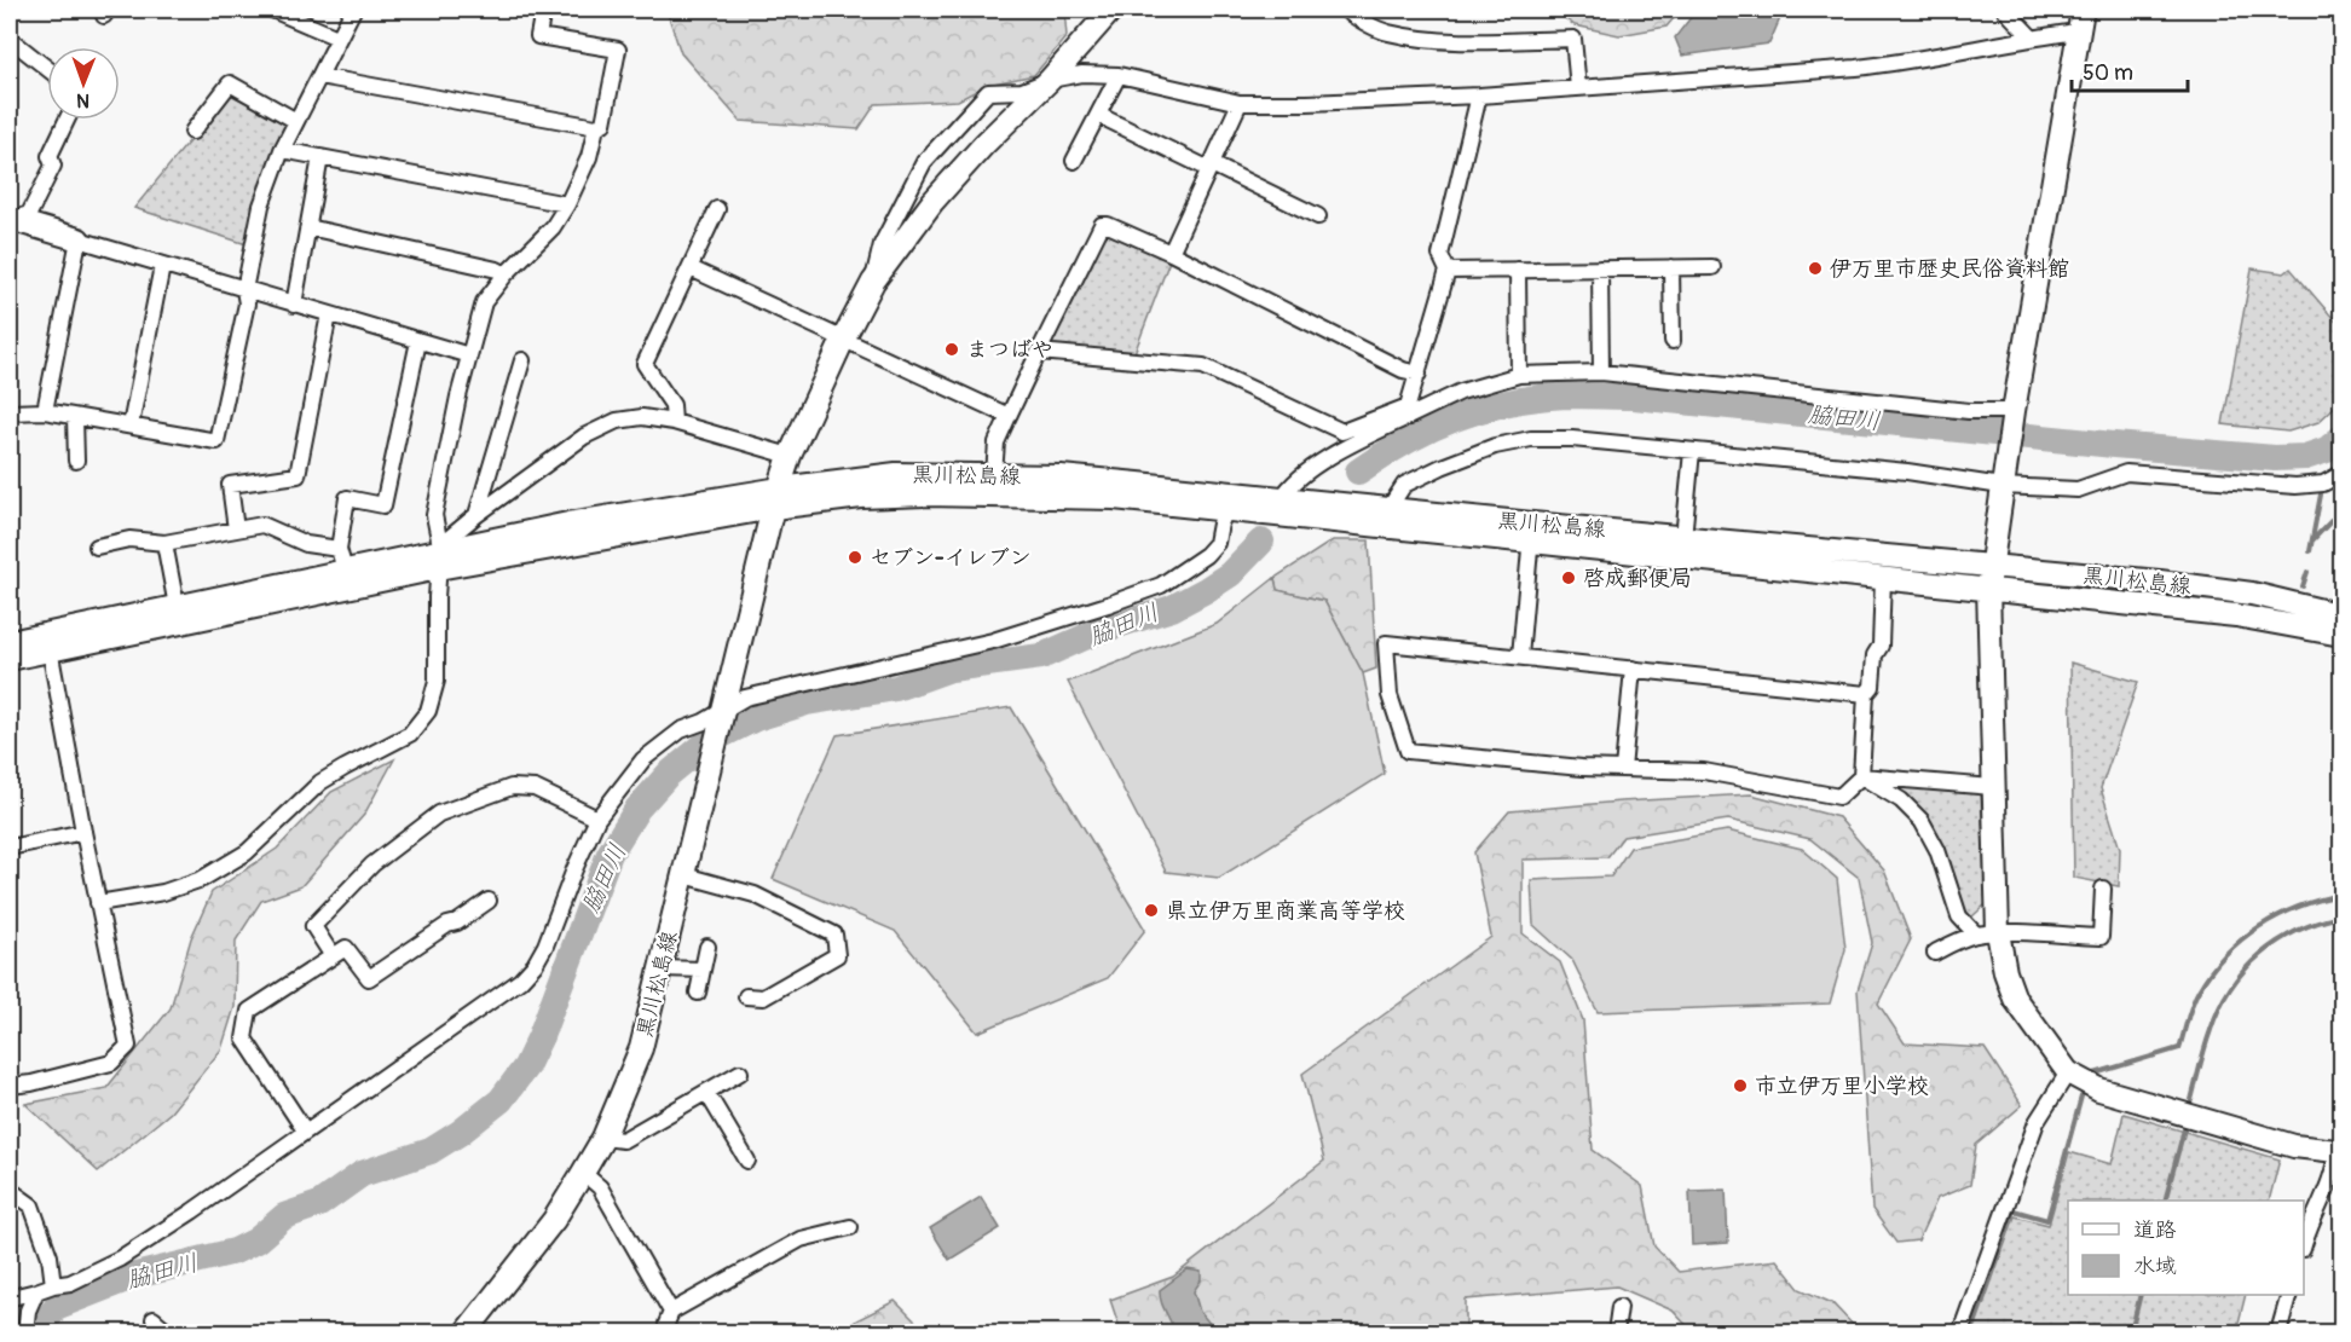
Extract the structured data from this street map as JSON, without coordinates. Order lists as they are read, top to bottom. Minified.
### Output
{"streets":{"main road":["黒川松島線"]},"water":["脇田川"],"places":["伊万里市歴史民俗資料館","まつばや","セブン-イレブン","啓成郵便局","県立伊万里商業高等学校","市立伊万里小学校"],"legend":["道路","水域"],"scale_bar":"50 m","north":"bottom"}
